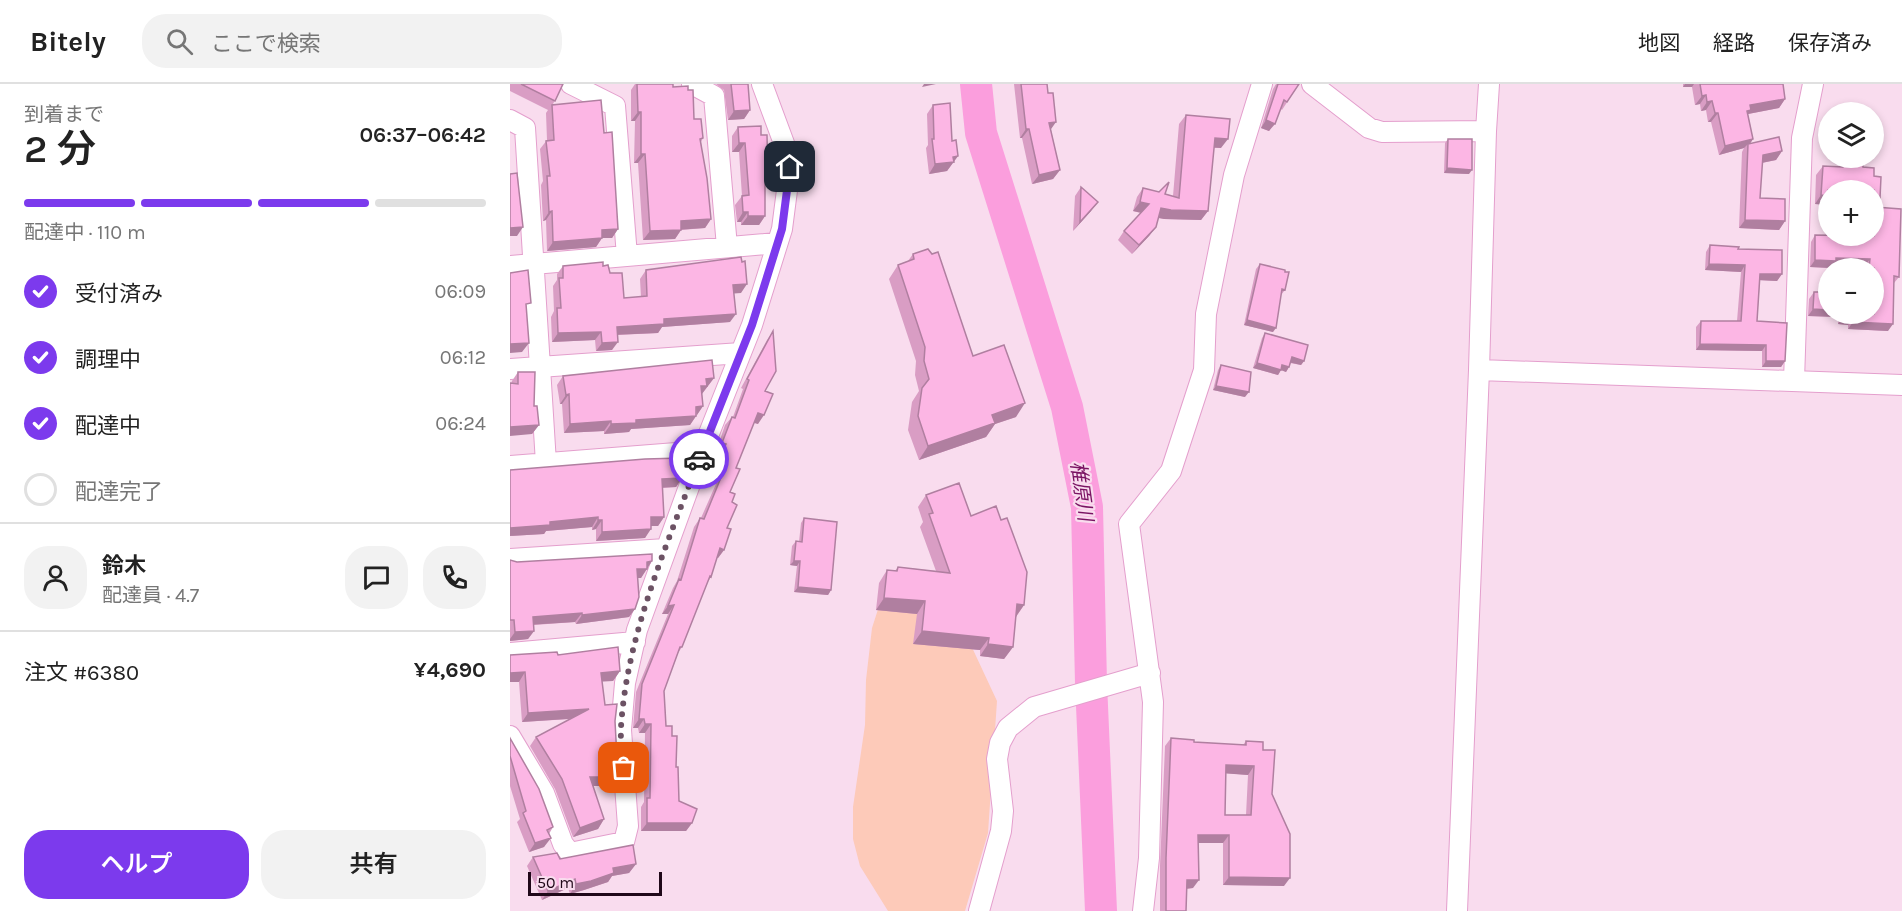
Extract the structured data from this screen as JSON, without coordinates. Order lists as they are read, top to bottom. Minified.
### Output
{"water":["椎原川"],"scale_bar":"50 m","page":{"header":"Bitely","search":"ここで検索","nav":["地図","経路","保存済み"],"heading":["2 分","到着まで","06:37–06:42"],"panel":["鈴木","配達員 · 4.7","注文 #6380","¥4,690"],"map_buttons":["+","−"],"bar":"配達中 · 110 m","list":[["受付済み","06:09"],["調理中","06:12"],["配達中","06:24"],"配達完了"],"buttons":["ヘルプ","共有"],"scale":"50 m"}}
